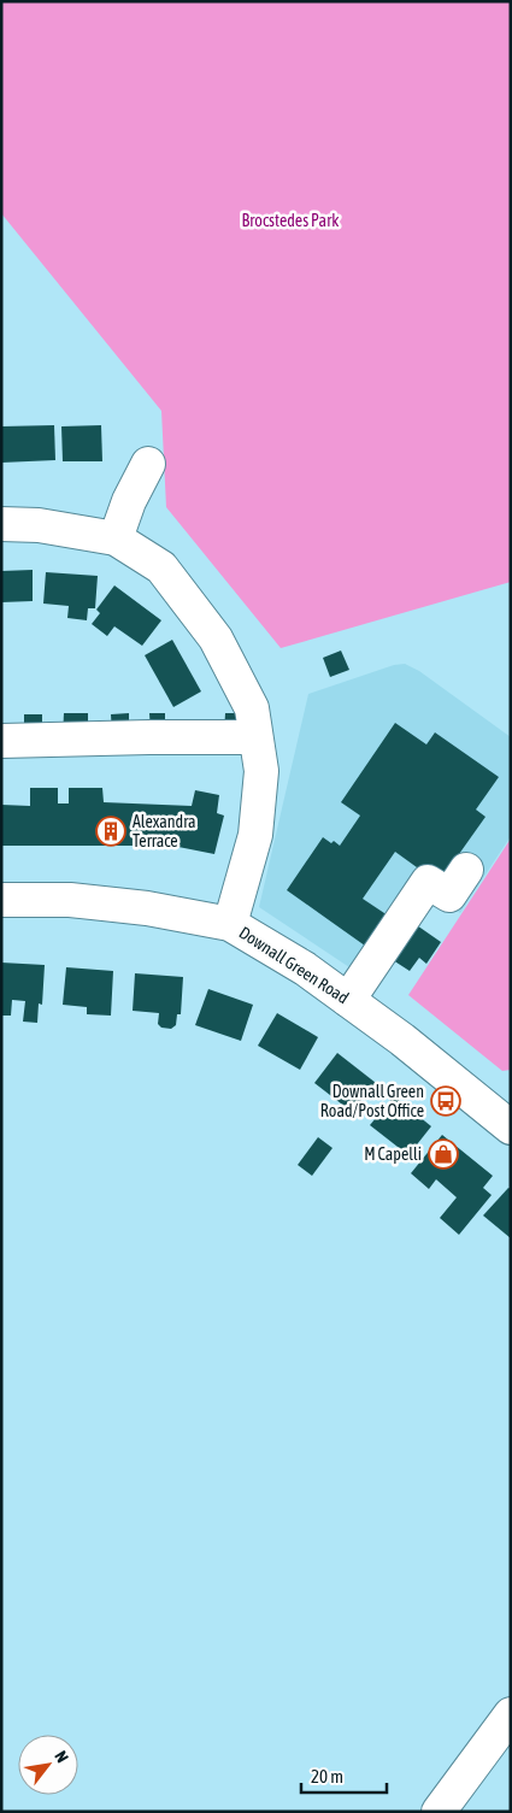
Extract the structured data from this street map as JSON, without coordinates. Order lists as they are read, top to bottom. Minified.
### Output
{"streets":{"main road":["Downall Green Road"]},"parks":["Brocstedes Park"],"places":{"building":["Alexandra Terrace"],"bus stop":["Downall Green Road/Post Office"],"shop":["M Capelli"]},"scale_bar":"20 m","north":"top right"}
